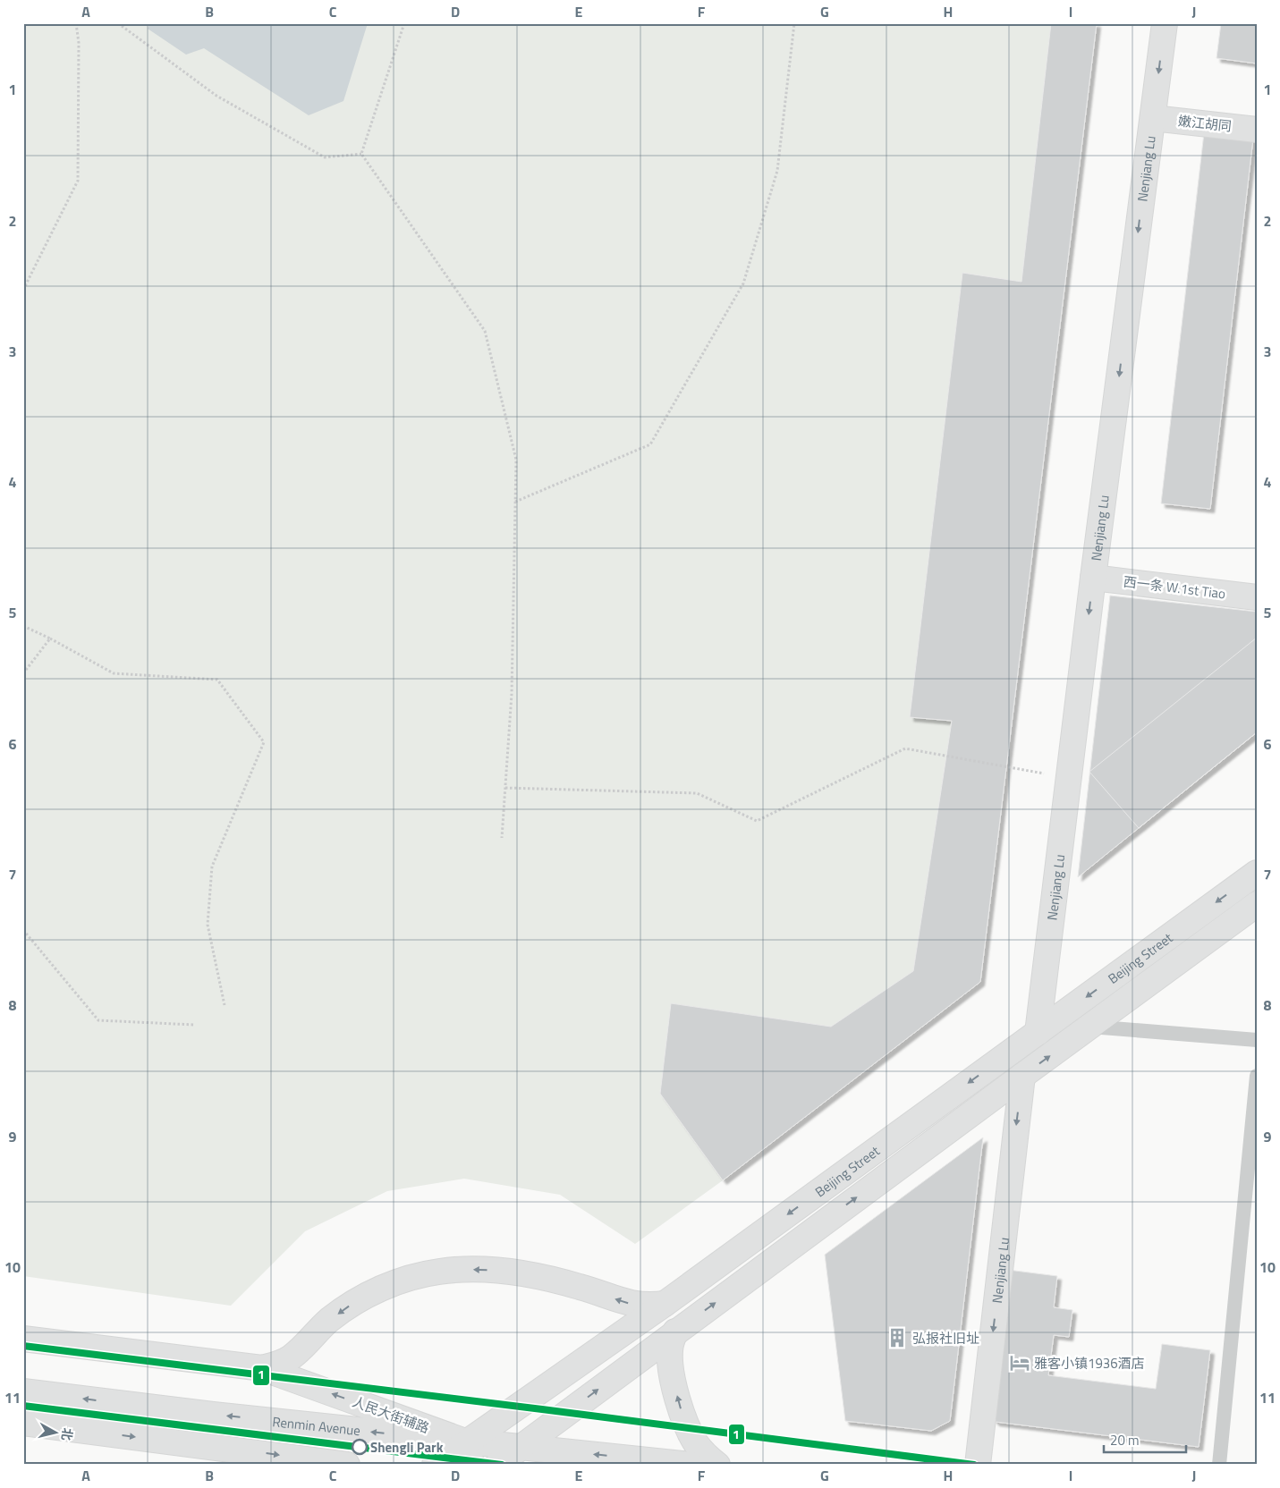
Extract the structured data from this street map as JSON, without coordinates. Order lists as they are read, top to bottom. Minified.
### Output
{"streets":{"main road":["嫩江胡同","Nenjiang Lu","西一条 W.1st Tiao","Beijing Street","人民大街辅路","Renmin Avenue"]},"crossings":[["嫩江胡同","Nenjiang Lu"],["Nenjiang Lu","西一条 W.1st Tiao"],["Nenjiang Lu","Beijing Street"],["Beijing Street","人民大街辅路"],["Beijing Street","Renmin Avenue"],["人民大街辅路","Renmin Avenue"]],"one_way":["Nenjiang Lu"],"places":{"building":["弘报社旧址"],"hotel":["雅客小镇1936酒店"],"other":["Shengli Park"]},"lines":["transit line 1"],"scale_bar":"20 m","north":"right","grid":{"columns":["A","B","C","D","E","F","G","H","I","J"],"rows":["1","2","3","4","5","6","7","8","9","10","11"]}}
